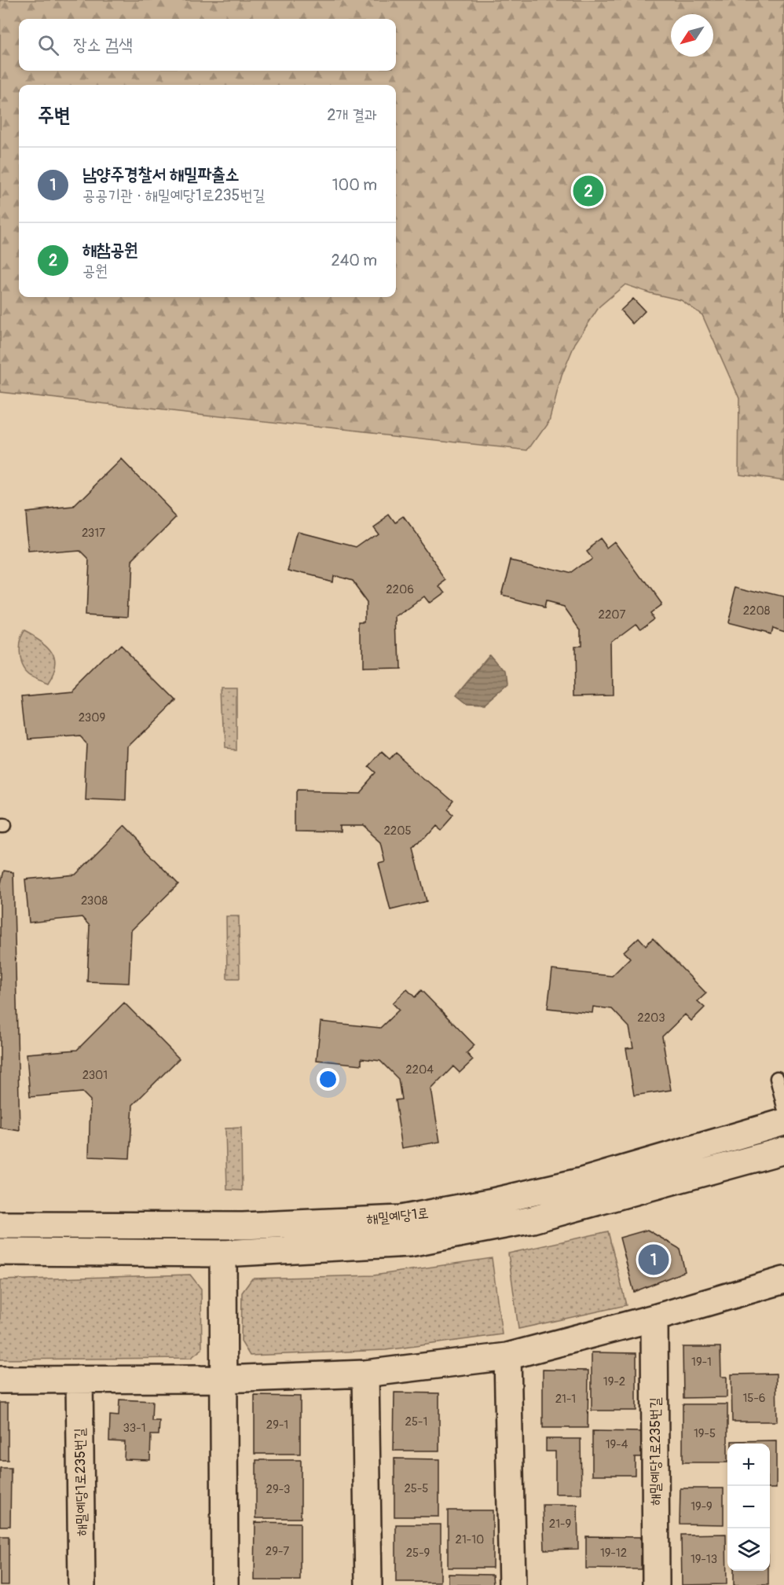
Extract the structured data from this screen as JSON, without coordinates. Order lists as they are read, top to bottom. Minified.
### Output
{"streets":{"street":["해밀예당1로","해밀예당1로235번길"]},"house_numbers":["2317","2206","2208","2207","2309","2205","2308","2203","2204","2301","19-1","19-2","15-6","21-1","25-1","29-1","33-1","19-5","19-4","25-5","29-3","19-9","21-9","21-10","29-7","25-9","19-12","19-13"],"north":"bottom left","page":{"search":"장소 검색","heading":["주변","2개 결과"],"list":[{"mark":"1","name":"남양주경찰서 해밀파출소","note":"공공기관 · 해밀예당1로235번길","value":"100 m"},{"mark":"2","name":"해참공원","note":"공원","value":"240 m"}],"pins":["2","1"],"map_buttons":["+","−"]}}
